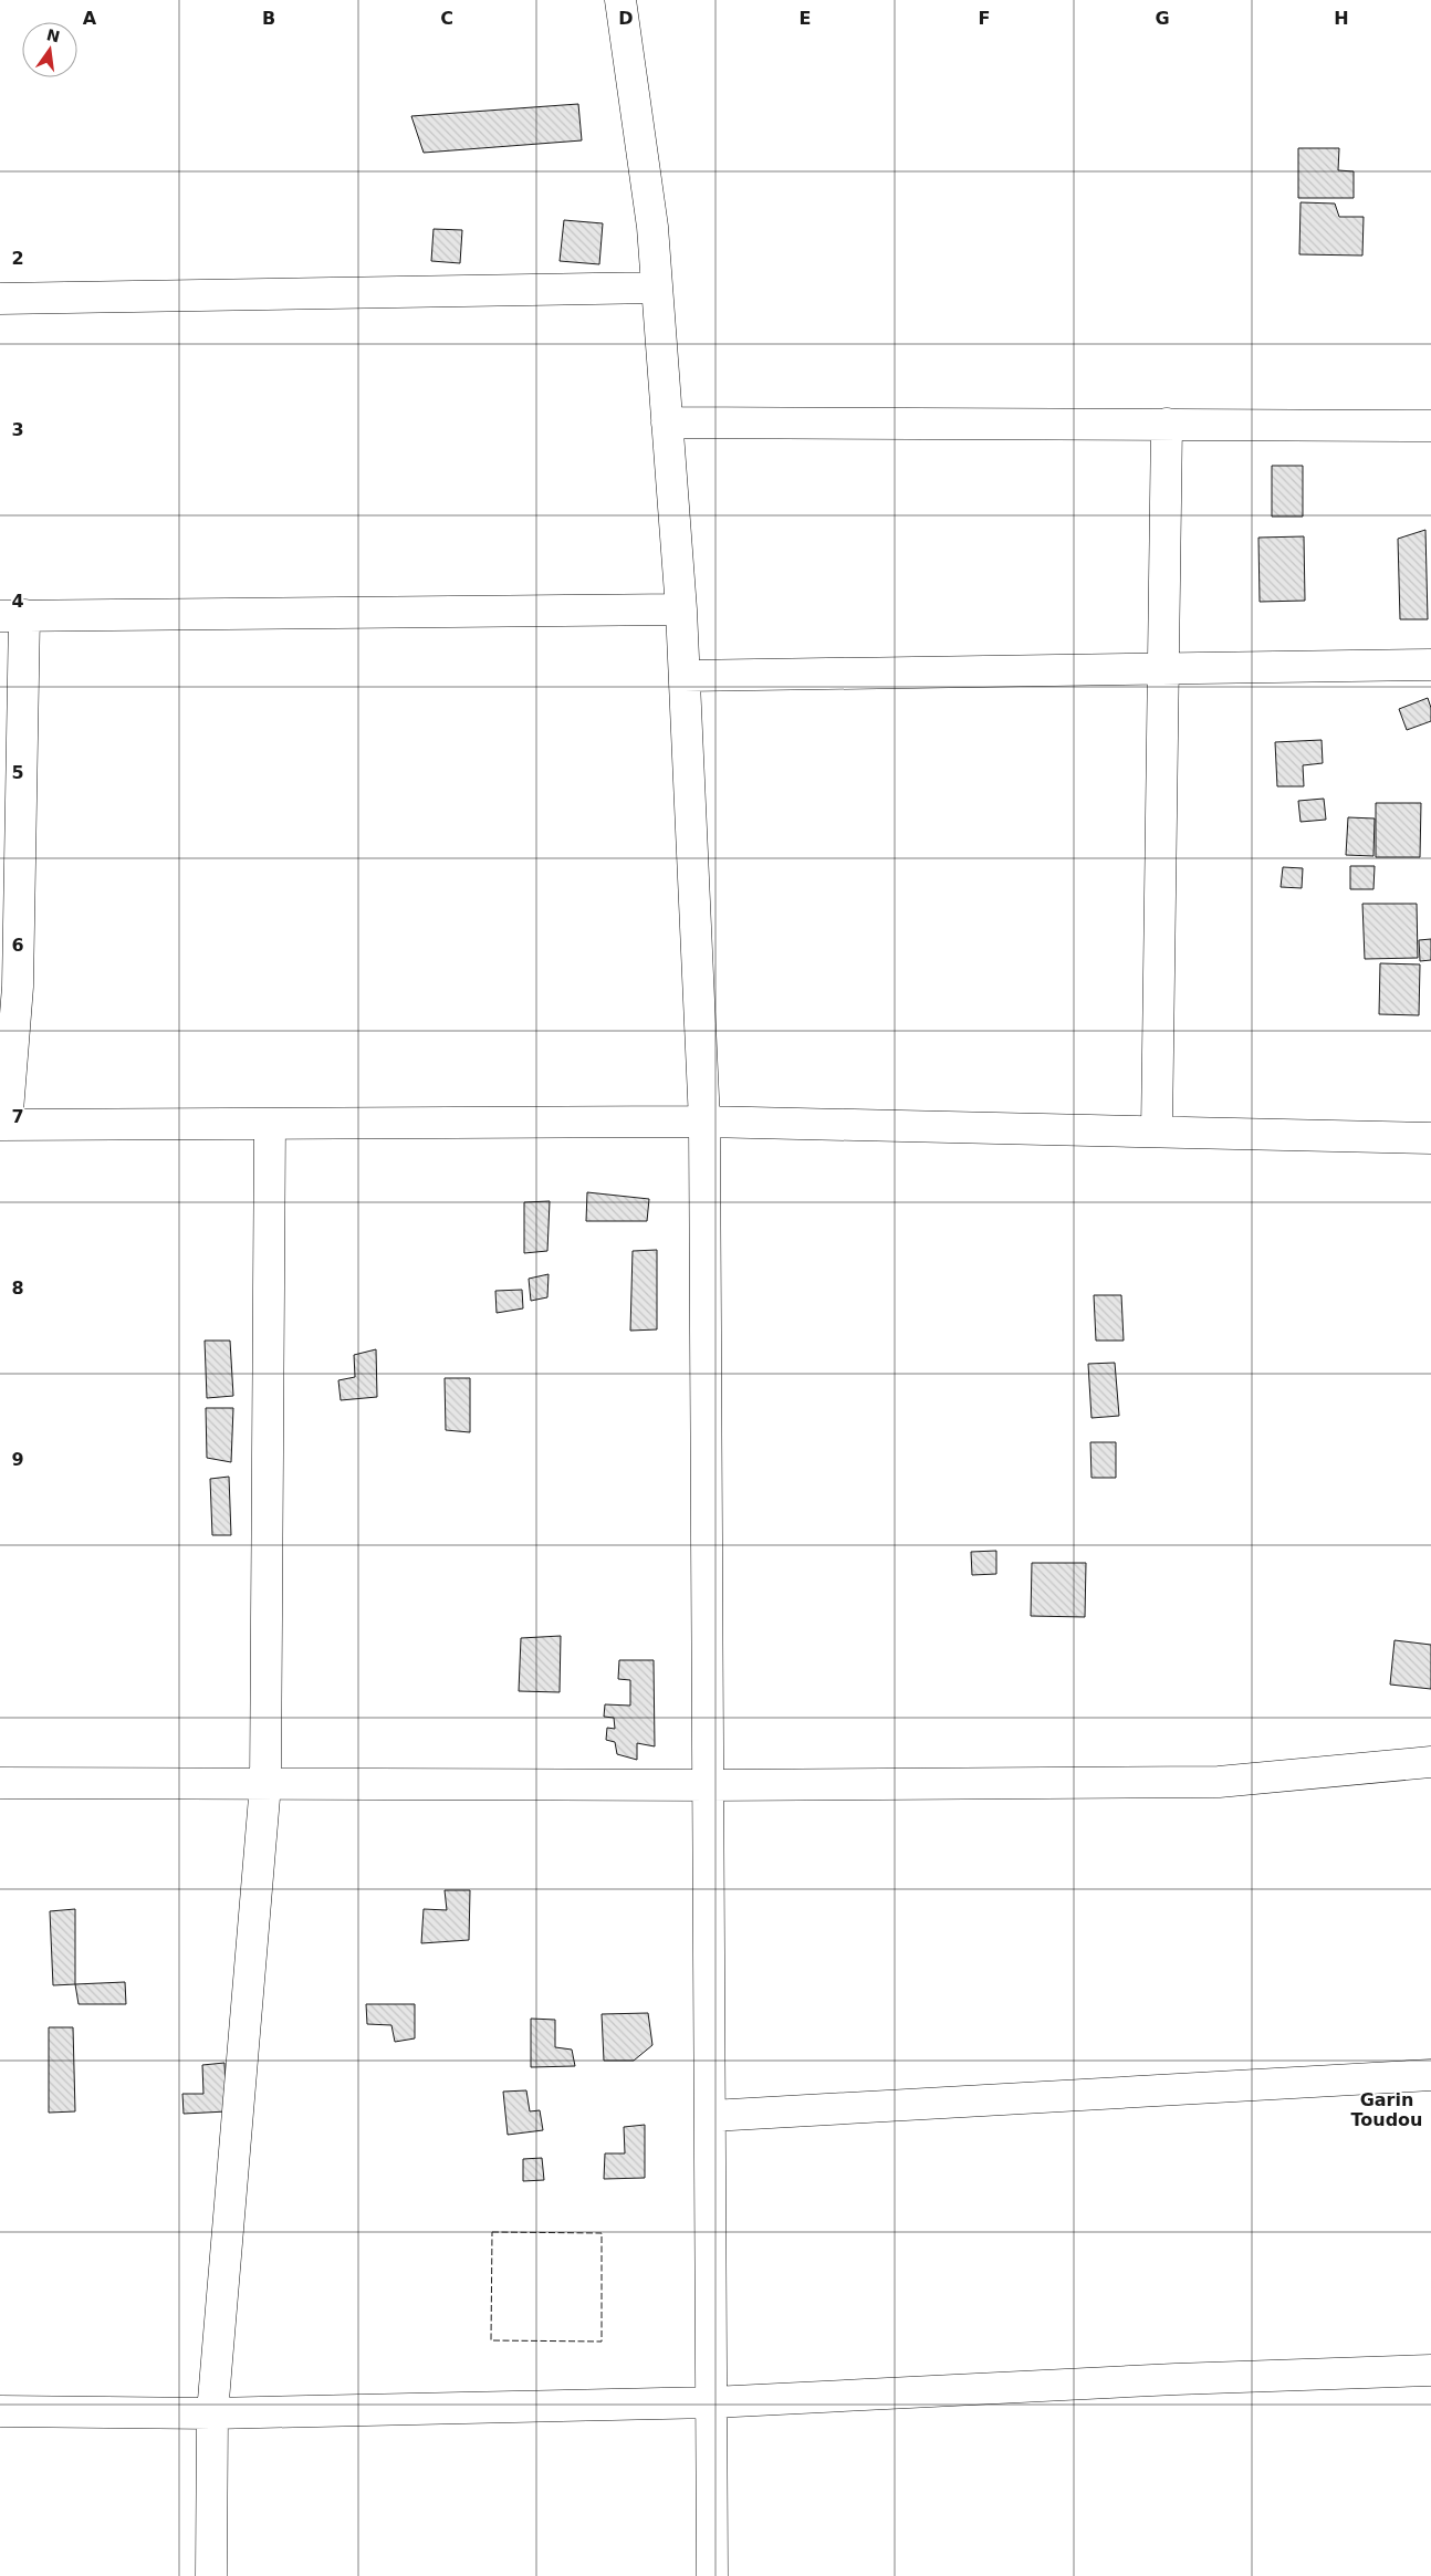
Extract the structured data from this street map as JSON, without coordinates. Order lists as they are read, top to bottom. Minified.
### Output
{"districts":["Garin Toudou"],"north":"top","grid":{"columns":["A","B","C","D","E","F","G","H"],"rows":["2","3","4","5","6","7","8","9"]}}
